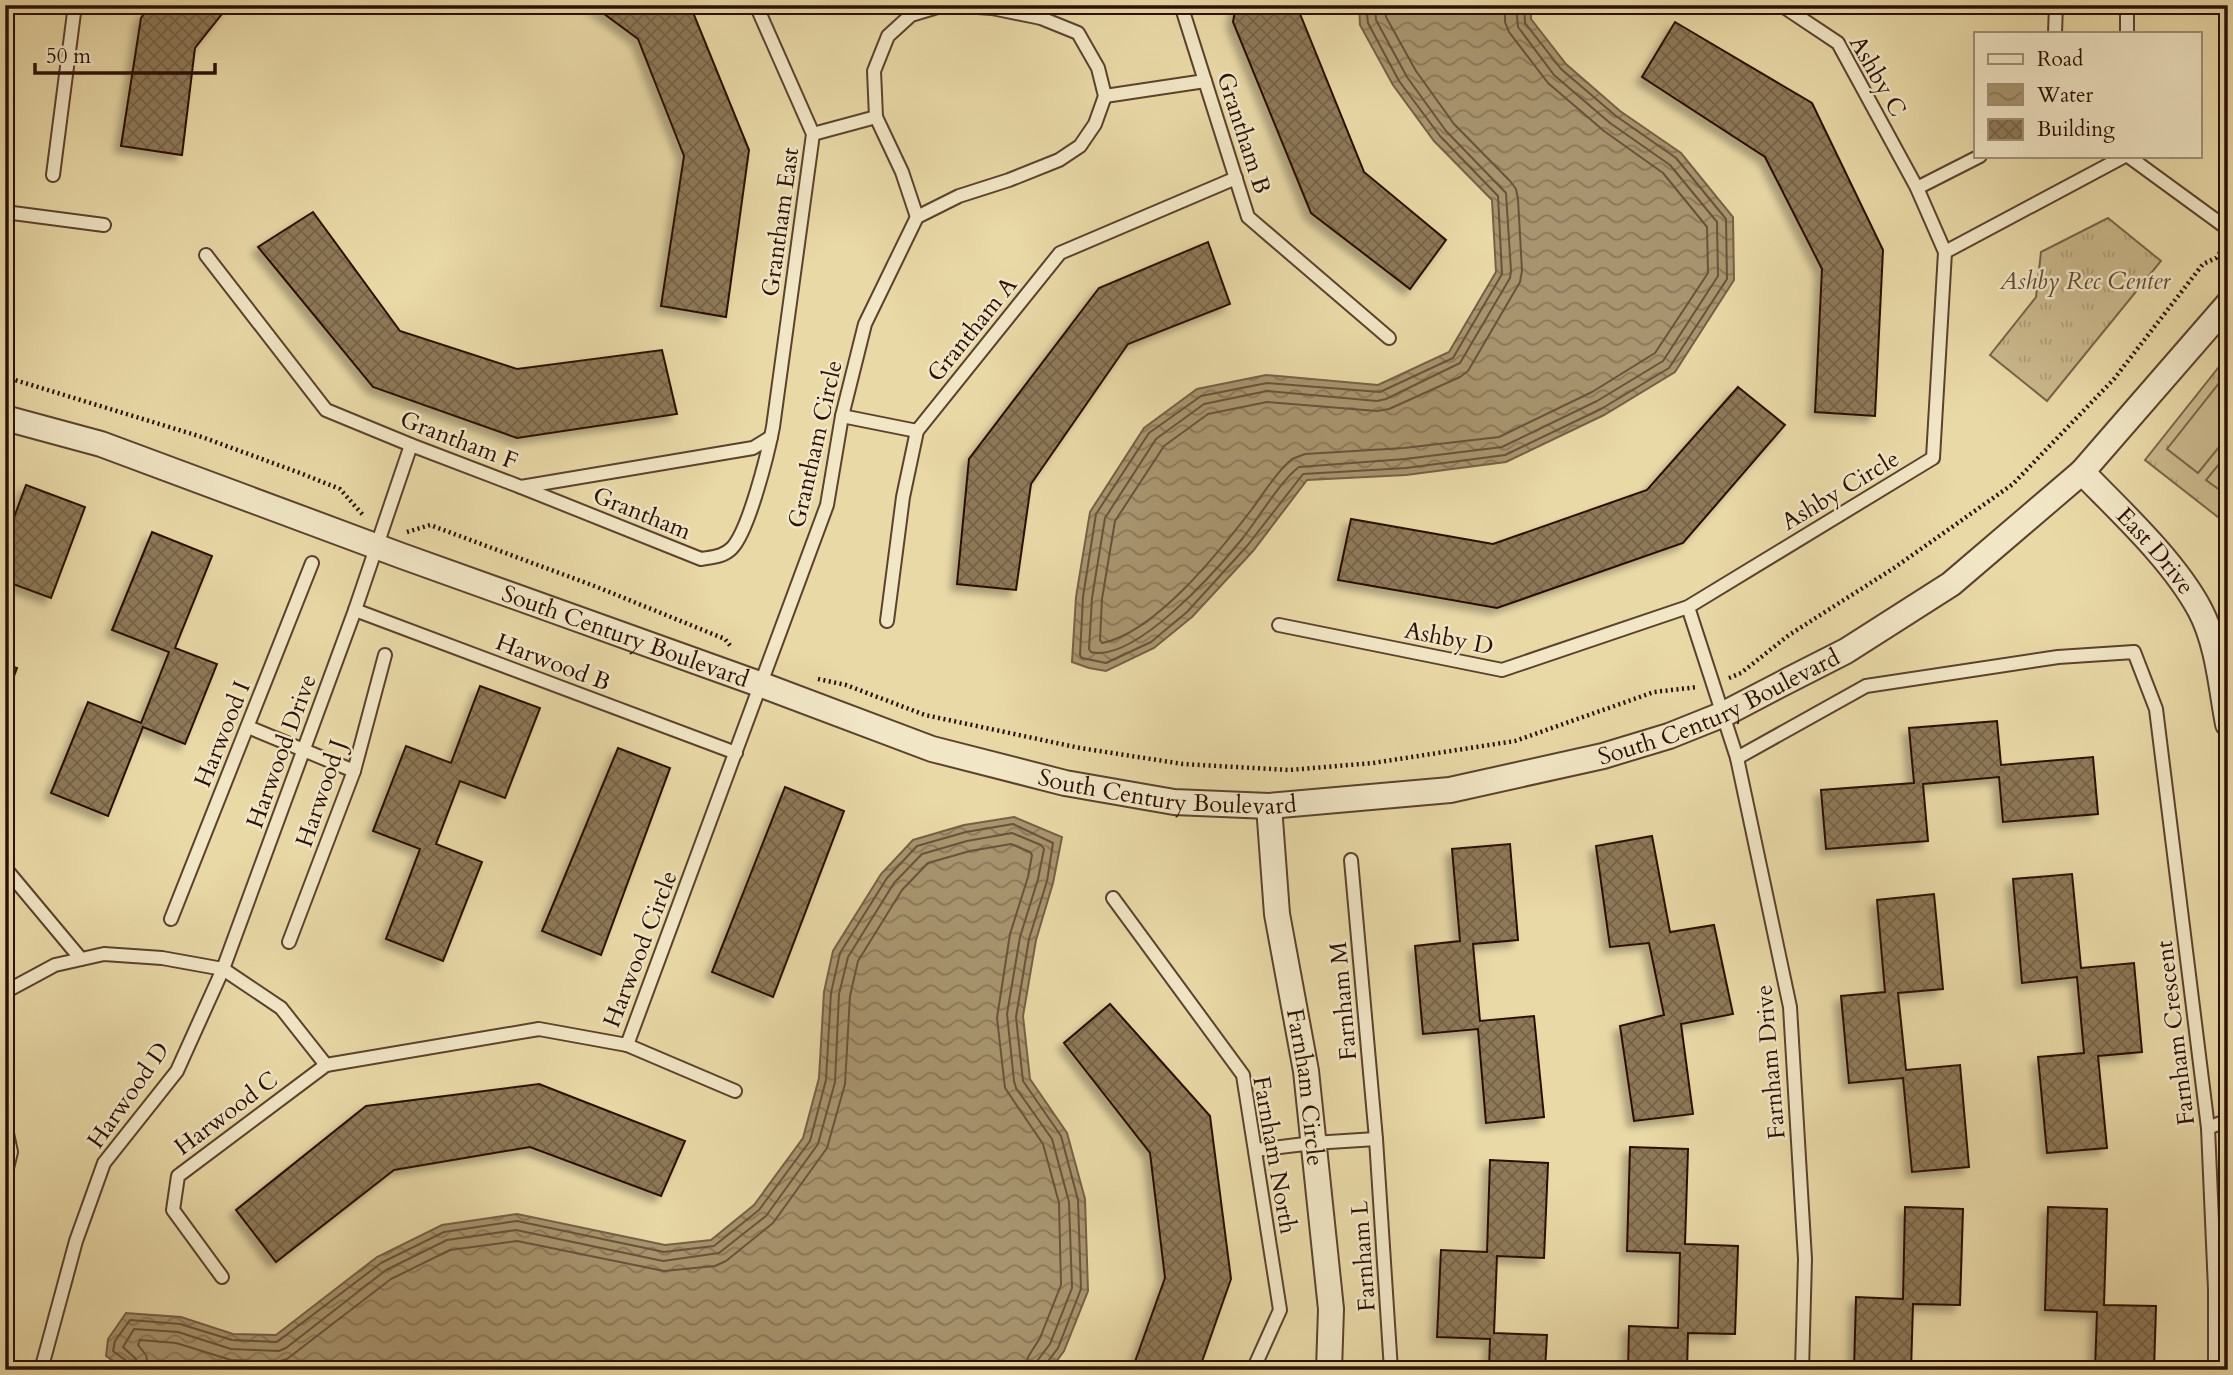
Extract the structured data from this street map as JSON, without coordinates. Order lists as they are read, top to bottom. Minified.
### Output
{"streets":{"street":["East Drive","South Century Boulevard","Farnham Circle"],"lane":["Ashby C","Grantham B","Grantham East","Grantham A","Grantham F","Grantham Circle","Ashby Circle","Grantham","Ashby D","Harwood B","Harwood I","Harwood Drive","Harwood J","Harwood Circle","Farnham M","Farnham Crescent","Farnham Drive","Harwood D","Harwood C","Farnham North","Farnham L"]},"crossings":[["Ashby C","Ashby Circle"],["Grantham B","Grantham A"],["Grantham East","Grantham F"],["Grantham East","Grantham"],["Grantham F","Grantham"],["Grantham F","Harwood Drive"],["Grantham Circle","South Century Boulevard"],["Grantham Circle","Harwood Circle"],["Ashby Circle","Ashby D"],["East Drive","South Century Boulevard"],["South Century Boulevard","Harwood Drive"],["South Century Boulevard","Harwood Circle"],["South Century Boulevard","Farnham Drive"],["South Century Boulevard","Farnham Circle"],["Harwood B","Harwood Drive"],["Harwood B","Harwood Circle"],["Harwood Drive","Harwood D"],["Harwood Circle","Harwood C"],["Farnham M","Farnham L"],["Farnham Crescent","Farnham Drive"]],"parks":["Ashby Rec Center"],"legend":["Road","Water","Building"],"scale_bar":"50 m"}
